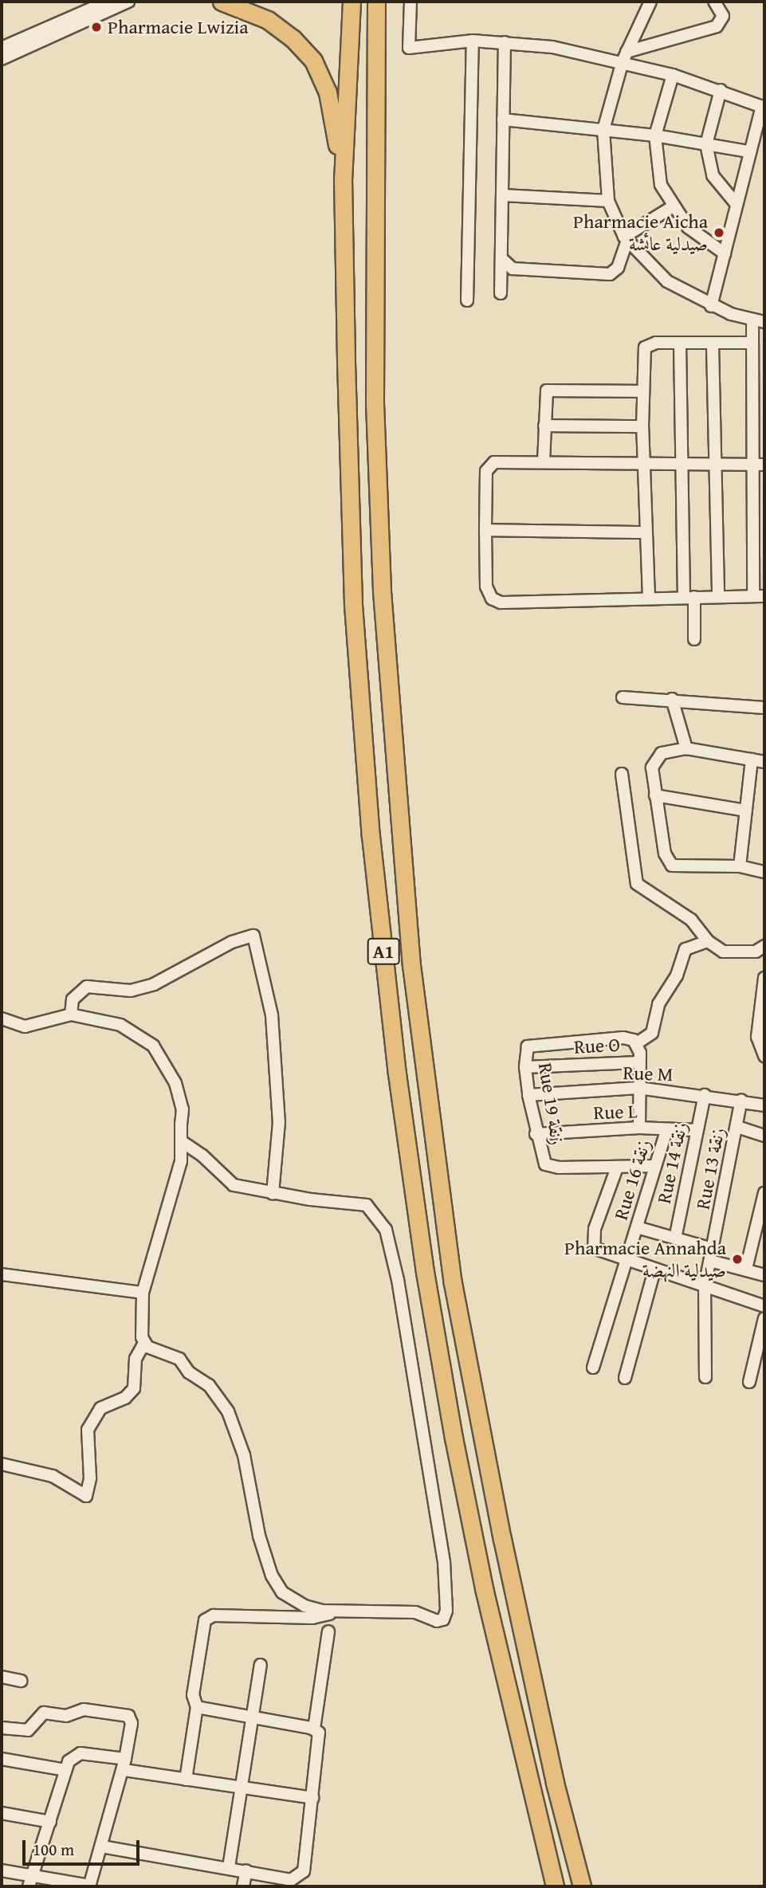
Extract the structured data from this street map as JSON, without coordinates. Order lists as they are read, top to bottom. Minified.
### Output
{"streets":{"highway":["A1"],"street":["Rue O","Rue M","Rue 19 زنقة","Rue L","Rue 14 زنقة","Rue 13 زنقة","Rue 16 زنقة"]},"crossings":[["Rue O","Rue 19 زنقة"],["Rue M","Rue 19 زنقة"],["Rue M","Rue 14 زنقة"],["Rue M","Rue 13 زنقة"],["Rue 19 زنقة","Rue L"],["Rue L","Rue 14 زنقة"],["Rue L","Rue 16 زنقة"]],"places":["Pharmacie Lwizia","Pharmacie Aicha صيدلية عائشة","Pharmacie Annahda صيدلية النهضة"],"scale_bar":"100 m"}
